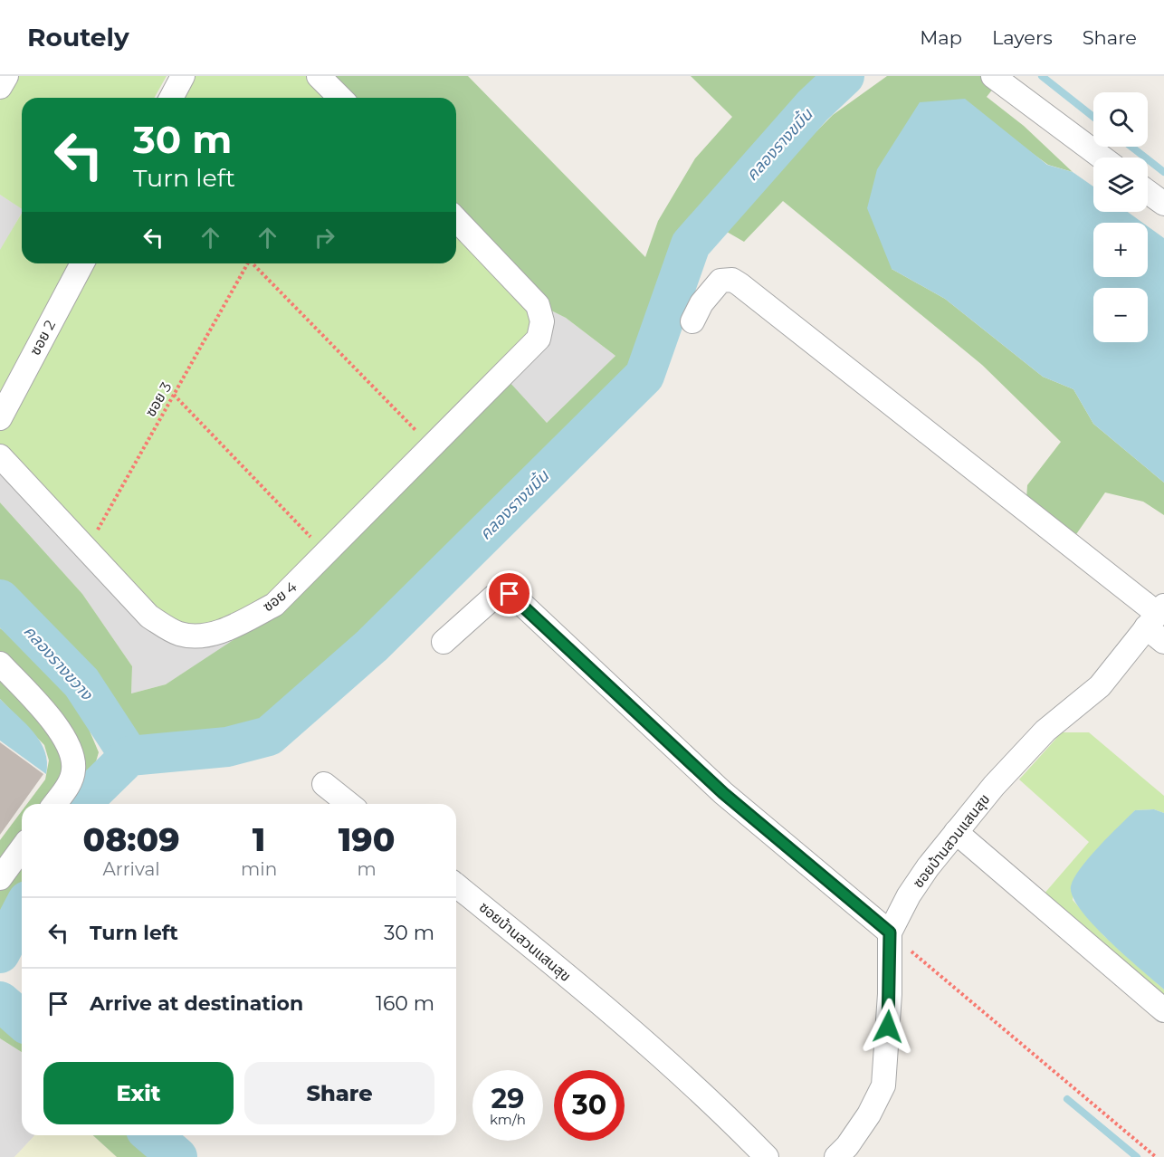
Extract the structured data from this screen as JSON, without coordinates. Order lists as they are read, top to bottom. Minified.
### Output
{"streets":{"street":["ซอย 2","ซอย 4","ซอยบ้านสวนแสนสุข"],"path":["ซอย 3"]},"crossings":[["ซอย 3","ซอย 4"]],"water":["คลองรางขมิ้น","คลองรางขวาง"],"page":{"header":"Routely","nav":["Map","Layers","Share"],"map_buttons":["+","−"],"turn":["30 m","Turn left"],"eta":["08:09","Arrival","1","min","190","m"],"list":[{"name":"Turn left","value":"30 m"},{"name":"Arrive at destination","value":"160 m"}],"buttons":["Exit","Share"],"speed":"29 km/h","limit":"30"}}
